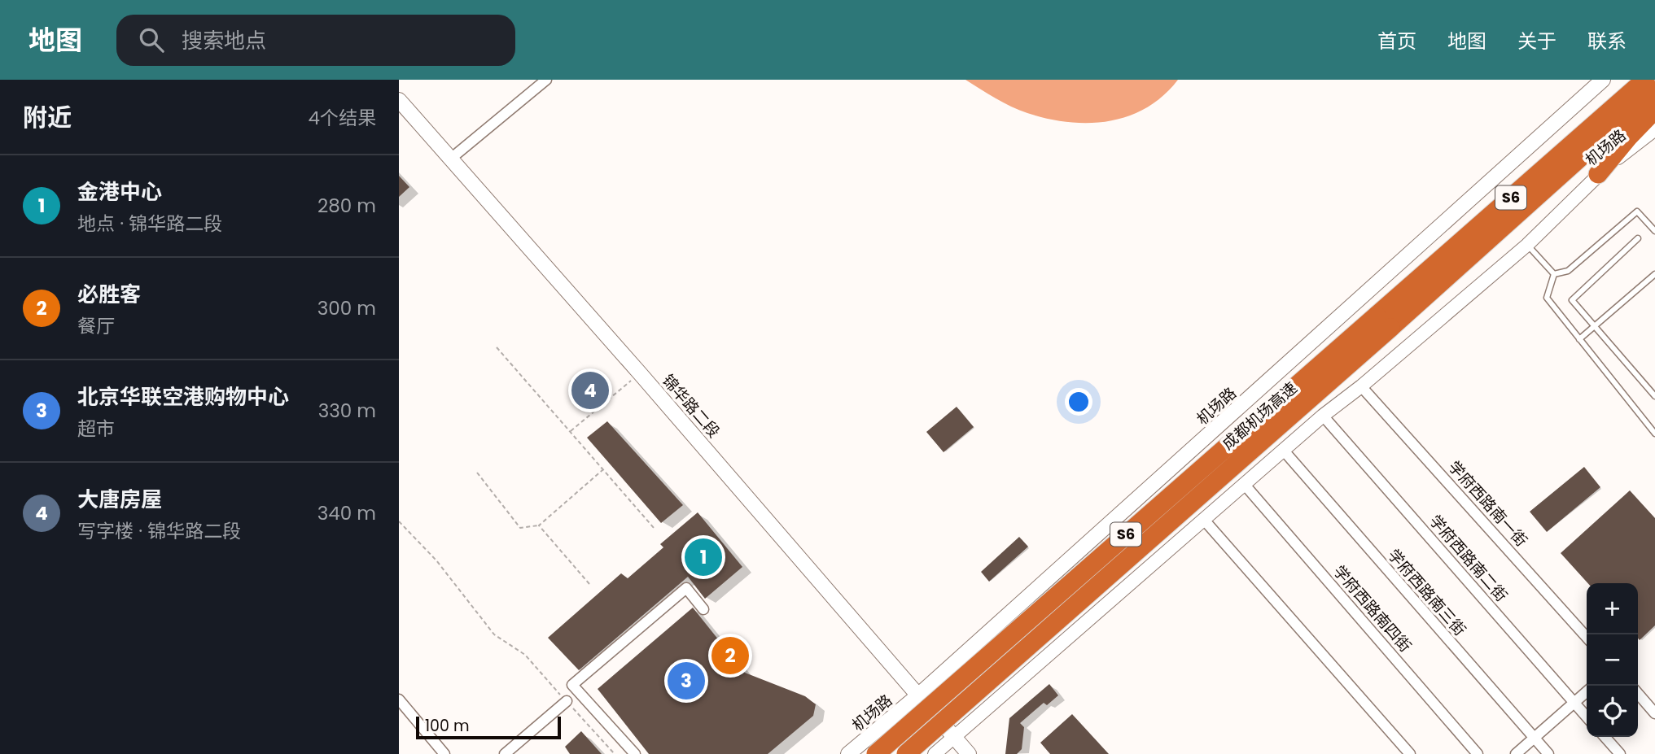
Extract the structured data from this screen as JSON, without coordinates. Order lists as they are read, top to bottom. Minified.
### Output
{"streets":{"highway":["S6","成都机场高速"],"main road":["机场路","锦华路二段"],"street":["学府西路南一街","学府西路南二街","学府西路南三街","学府西路南四街"]},"crossings":[["机场路","锦华路二段"],["机场路","学府西路南一街"],["机场路","学府西路南二街"],["机场路","学府西路南三街"],["机场路","学府西路南四街"]],"scale_bar":"100 m","page":{"header":"地图","search":"搜索地点","nav":["首页","地图","关于","联系"],"heading":["附近","4个结果"],"list":[{"mark":"1","name":"金港中心","note":"地点 · 锦华路二段","value":"280 m"},{"mark":"2","name":"必胜客","note":"餐厅","value":"300 m"},{"mark":"3","name":"北京华联空港购物中心","note":"超市","value":"330 m"},{"mark":"4","name":"大唐房屋","note":"写字楼 · 锦华路二段","value":"340 m"}],"pins":["4","1","2","3"],"map_buttons":["+","−"],"scale":"100 m"}}
